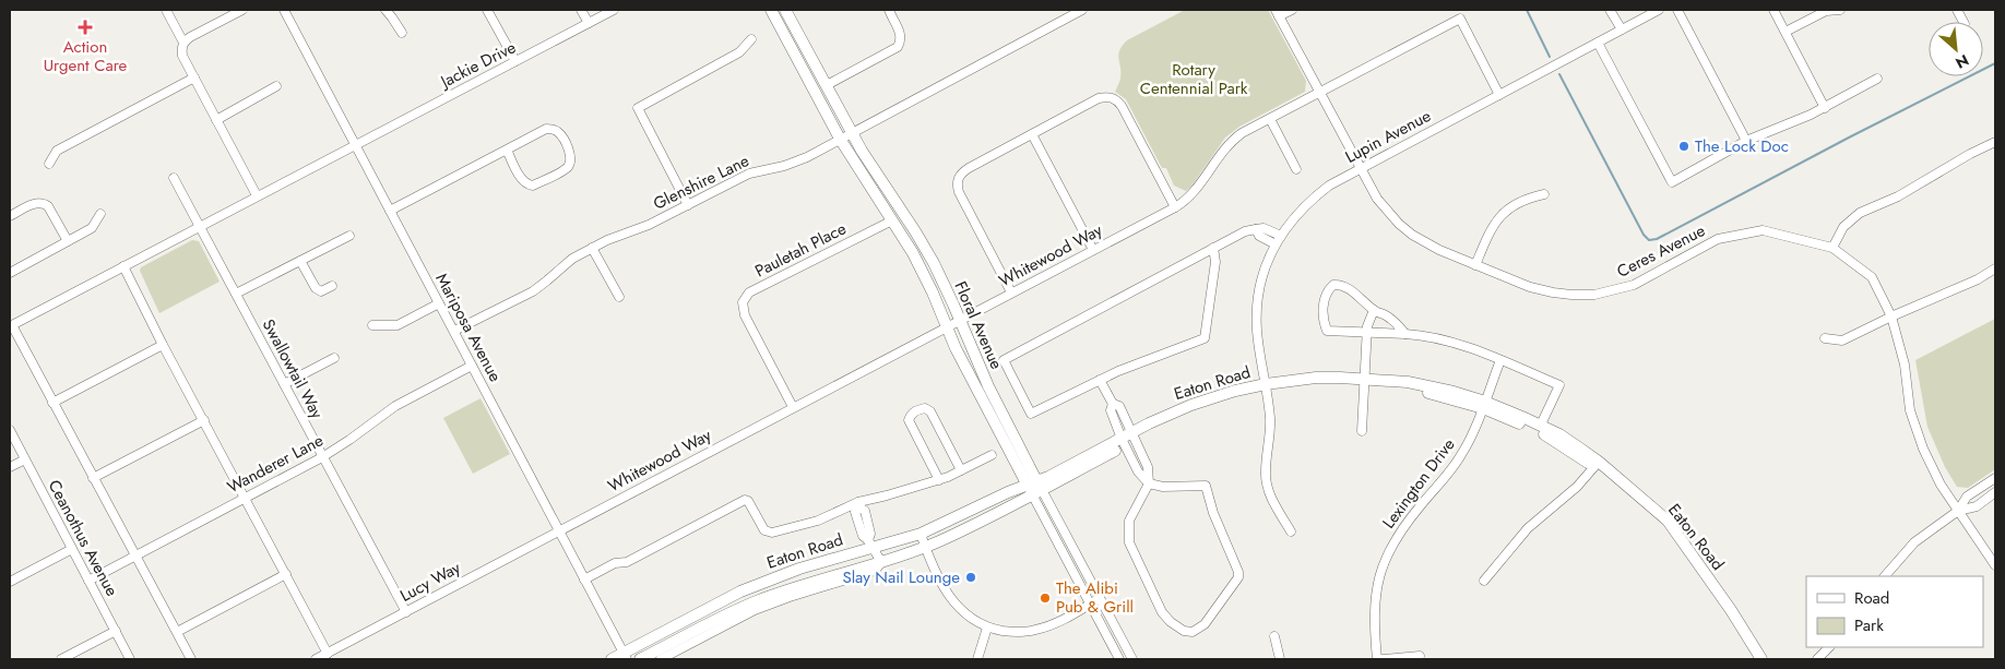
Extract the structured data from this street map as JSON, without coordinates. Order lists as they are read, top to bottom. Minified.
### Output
{"streets":{"street":["Jackie Drive","Lupin Avenue","Glenshire Lane","Pauletah Place","Ceres Avenue","Whitewood Way","Floral Avenue","Mariposa Avenue","Swallowtail Way","Eaton Road","Wanderer Lane","Lexington Drive","Ceanothus Avenue","Lucy Way"]},"crossings":[["Jackie Drive","Mariposa Avenue"],["Jackie Drive","Swallowtail Way"],["Lupin Avenue","Ceres Avenue"],["Lupin Avenue","Whitewood Way"],["Lupin Avenue","Eaton Road"],["Glenshire Lane","Floral Avenue"],["Glenshire Lane","Mariposa Avenue"],["Pauletah Place","Whitewood Way"],["Pauletah Place","Floral Avenue"],["Ceres Avenue","Whitewood Way"],["Whitewood Way","Floral Avenue"],["Whitewood Way","Mariposa Avenue"],["Whitewood Way","Lucy Way"],["Floral Avenue","Eaton Road"],["Mariposa Avenue","Eaton Road"],["Mariposa Avenue","Wanderer Lane"],["Mariposa Avenue","Lucy Way"],["Swallowtail Way","Wanderer Lane"],["Swallowtail Way","Lucy Way"],["Eaton Road","Lexington Drive"],["Wanderer Lane","Ceanothus Avenue"]],"parks":["Rotary Centennial Park"],"places":{"health":["Action Urgent Care"],"other":["The Lock Doc","Slay Nail Lounge","The Alibi Pub & Grill"]},"legend":["Road","Park"],"north":"bottom right"}
